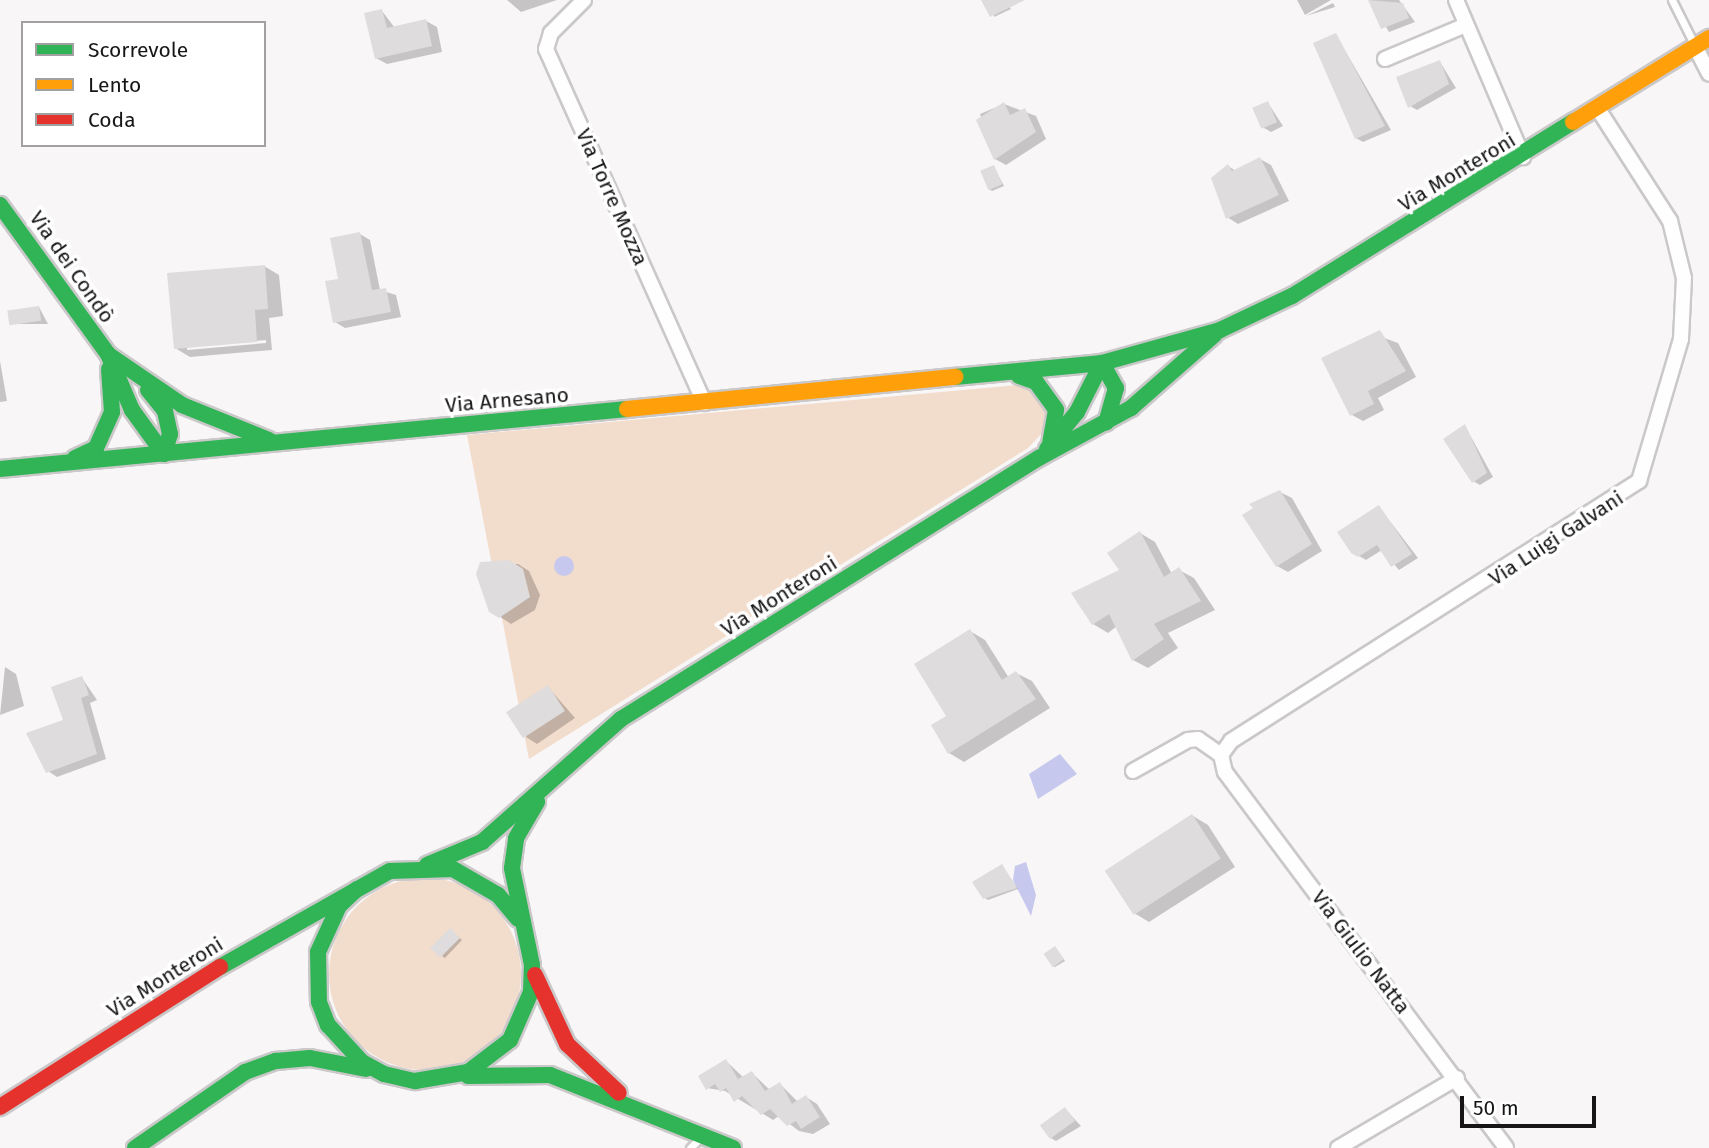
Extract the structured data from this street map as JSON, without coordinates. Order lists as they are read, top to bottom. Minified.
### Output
{"streets":{"main road":["Via Monteroni","Via dei Condò","Via Arnesano"],"street":["Via Torre Mozza","Via Luigi Galvani","Via Giulio Natta"]},"crossings":[["Via Monteroni","Via Arnesano"],["Via Monteroni","Via Luigi Galvani"],["Via Torre Mozza","Via Arnesano"],["Via dei Condò","Via Arnesano"],["Via Luigi Galvani","Via Giulio Natta"]],"legend":["Scorrevole","Lento","Coda"],"scale_bar":"50 m"}
